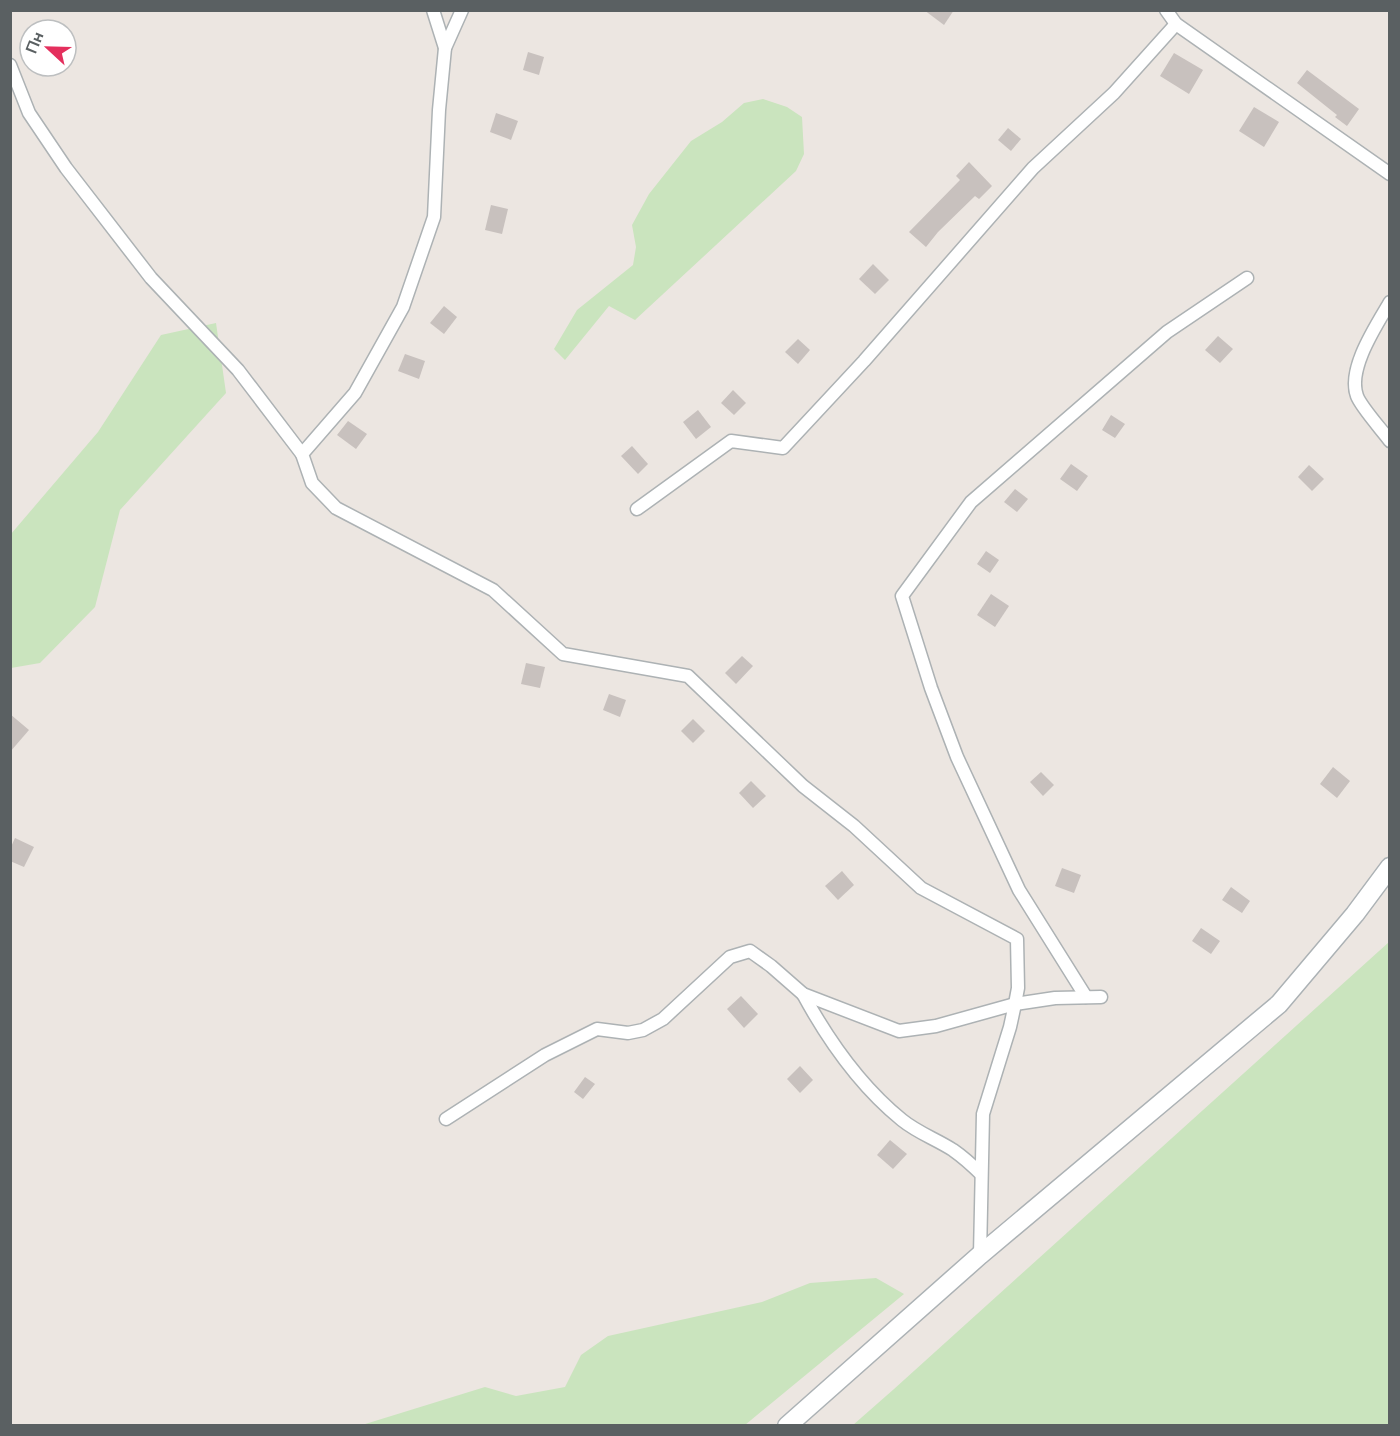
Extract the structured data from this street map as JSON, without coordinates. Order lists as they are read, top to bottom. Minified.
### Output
{"north":"left"}
